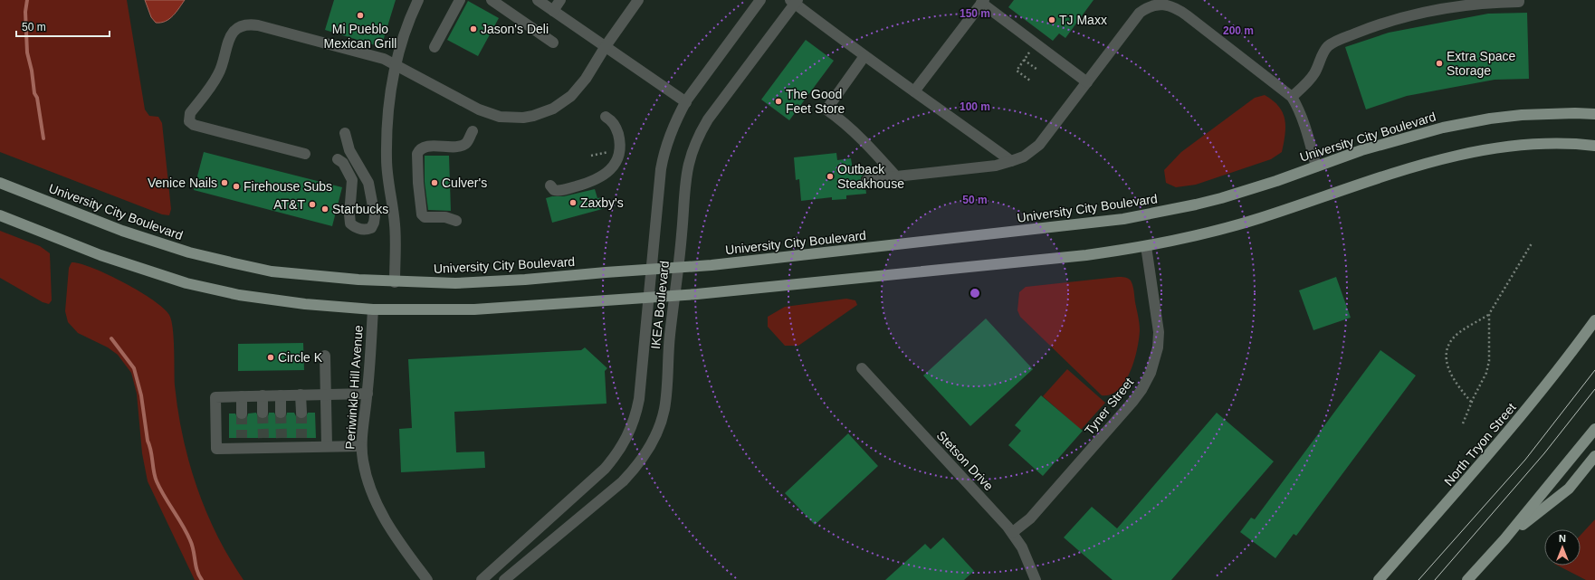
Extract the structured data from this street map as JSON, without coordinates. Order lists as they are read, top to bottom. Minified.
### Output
{"streets":{"main road":["University City Boulevard","North Tryon Street"],"street":["IKEA Boulevard","Periwinkle Hill Avenue","Tyner Street","Stetson Drive"]},"crossings":[["University City Boulevard","IKEA Boulevard"],["Tyner Street","Stetson Drive"]],"places":["Mi Pueblo Mexican Grill","TJ Maxx","Jason's Deli","Extra Space Storage","The Good Feet Store","Outback Steakhouse","Venice Nails","Culver's","Firehouse Subs","Zaxby's","AT&T","Starbucks","Circle K"],"scale_bar":"50 m","north":"top","rings":["150 m","200 m","100 m","50 m"]}
